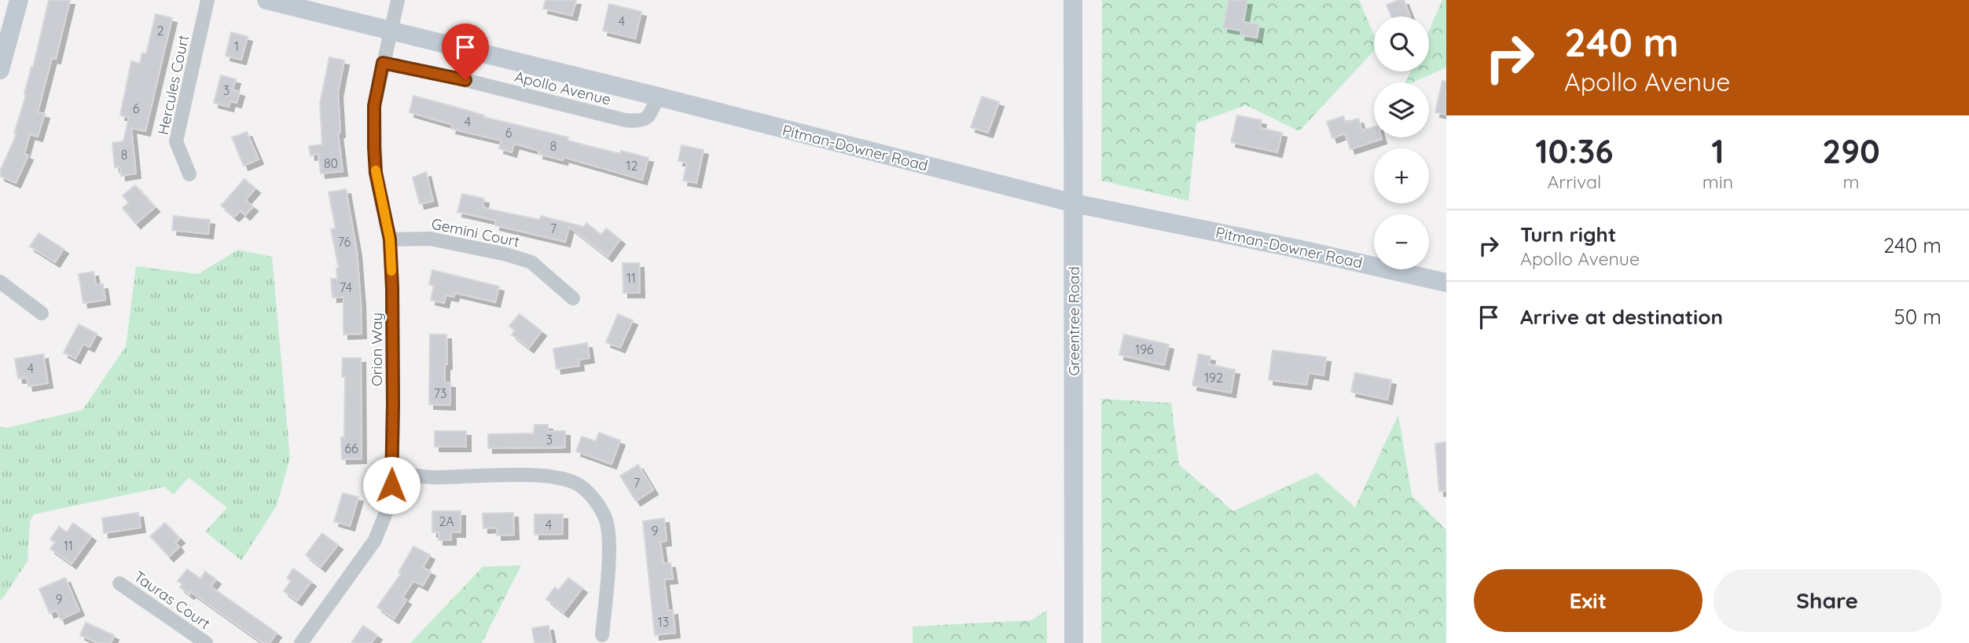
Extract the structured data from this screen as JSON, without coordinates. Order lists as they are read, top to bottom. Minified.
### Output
{"streets":{"street":["Hercules Court","Apollo Avenue","Pitman-Downer Road","Gemini Court","Greentree Road","Orion Way","Tauras Court"]},"crossings":[["Apollo Avenue","Pitman-Downer Road"],["Apollo Avenue","Orion Way"],["Pitman-Downer Road","Greentree Road"],["Pitman-Downer Road","Orion Way"],["Gemini Court","Orion Way"]],"house_numbers":["4","2","1","3","6","4","6","8","8","80","12","7","76","11","74","196","4","192","73","3","66","7","2A","4","9","11","9","13"],"page":{"turn":["240 m","Apollo Avenue"],"map_buttons":["+","−"],"eta":["10:36","Arrival","1","min","290","m"],"list":[{"name":"Turn right","note":"Apollo Avenue","value":"240 m"},{"name":"Arrive at destination","value":"50 m"}],"buttons":["Exit","Share"]}}
